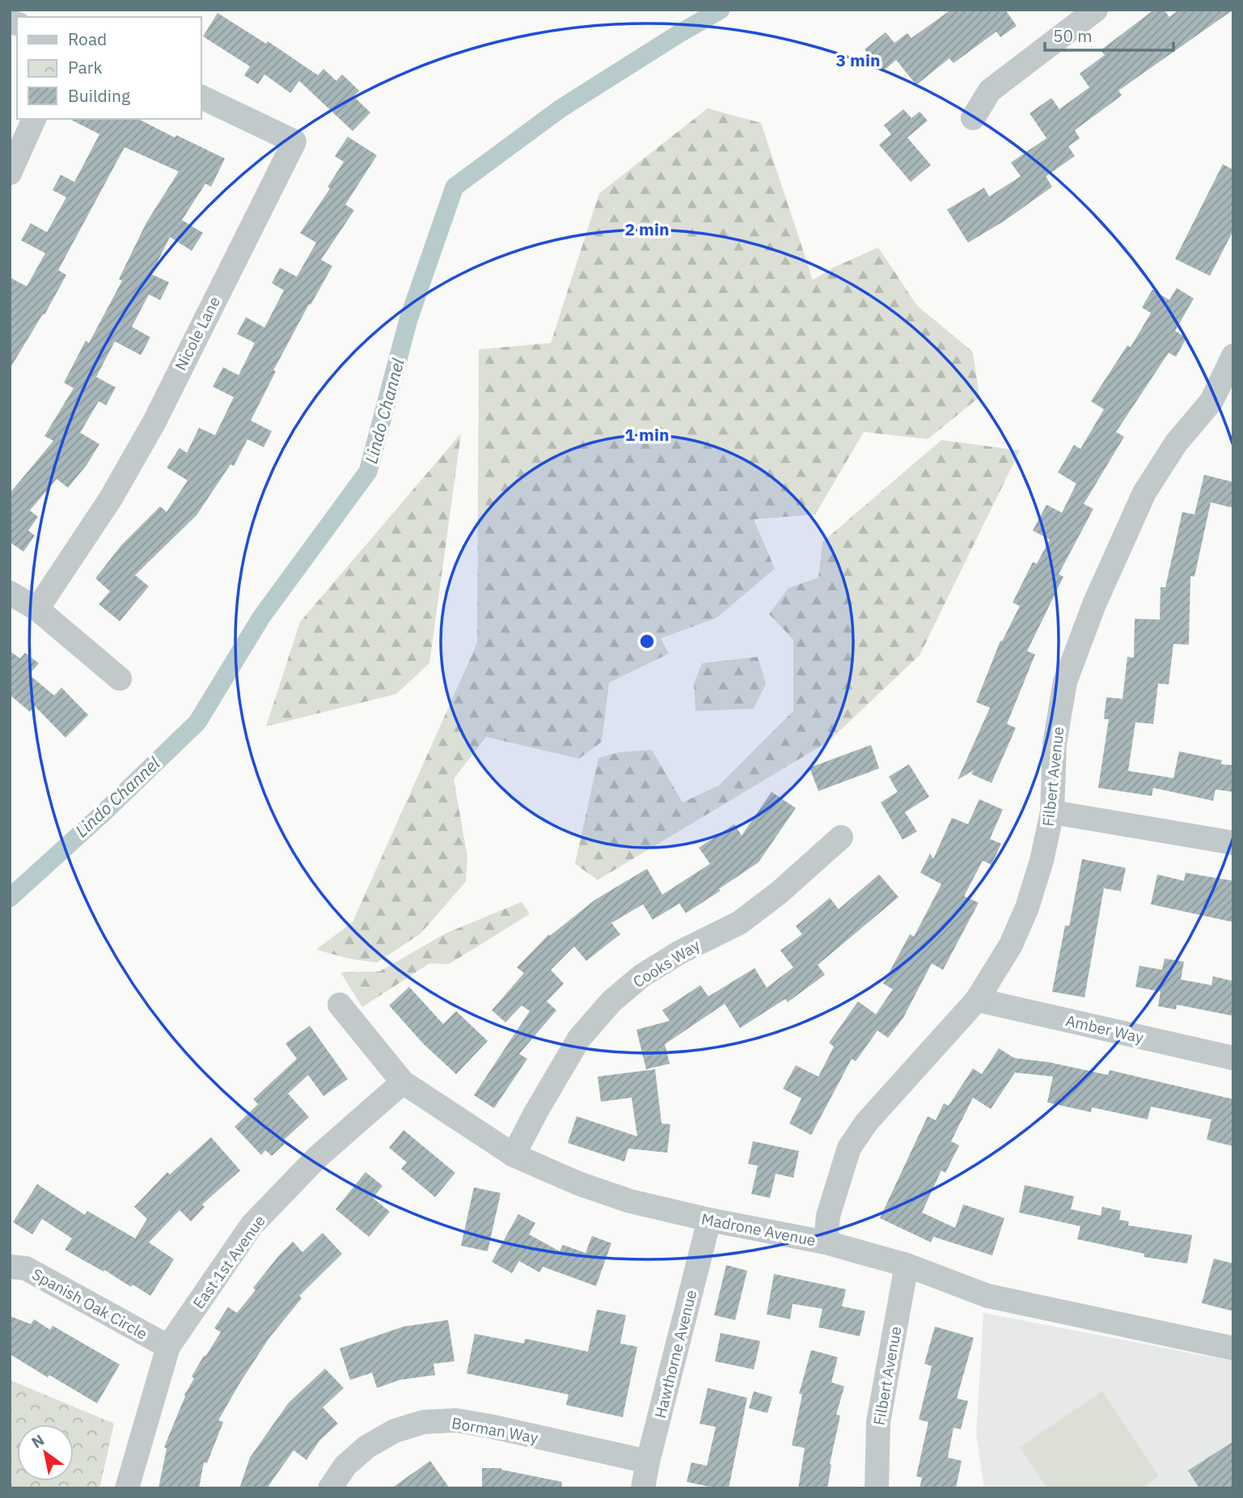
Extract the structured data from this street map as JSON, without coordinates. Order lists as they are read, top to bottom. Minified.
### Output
{"streets":{"street":["Nicole Lane","Filbert Avenue","Cooks Way","Amber Way","Madrone Avenue","East 1st Avenue","Spanish Oak Circle","Hawthorne Avenue","Borman Way"]},"crossings":[["Filbert Avenue","Amber Way"],["Filbert Avenue","Madrone Avenue"],["Cooks Way","Madrone Avenue"],["Madrone Avenue","East 1st Avenue"],["Madrone Avenue","Hawthorne Avenue"],["East 1st Avenue","Spanish Oak Circle"],["Hawthorne Avenue","Borman Way"]],"water":["Lindo Channel"],"legend":["Road","Park","Building"],"scale_bar":"50 m","north":"top left","rings":["3 min","2 min","1 min"]}
